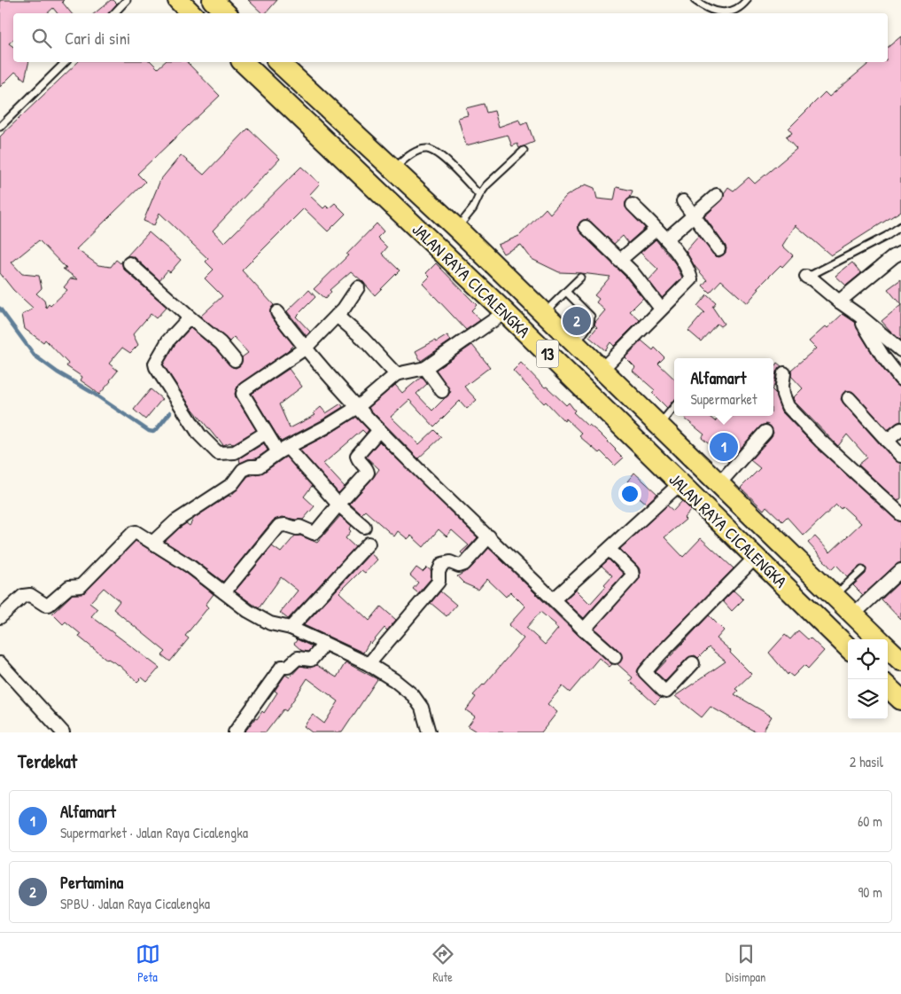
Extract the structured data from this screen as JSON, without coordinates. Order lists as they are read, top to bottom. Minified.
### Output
{"streets":{"highway":["JALAN RAYA CICALENGKA","13"]},"page":{"search":"Cari di sini","pins":["2","1"],"popup":["Alfamart","Supermarket"],"heading":["Terdekat","2 hasil"],"list":[{"mark":"1","name":"Alfamart","note":"Supermarket · Jalan Raya Cicalengka","value":"60 m"},{"mark":"2","name":"Pertamina","note":"SPBU · Jalan Raya Cicalengka","value":"90 m"}],"nav":["Peta","Rute","Disimpan"]}}
